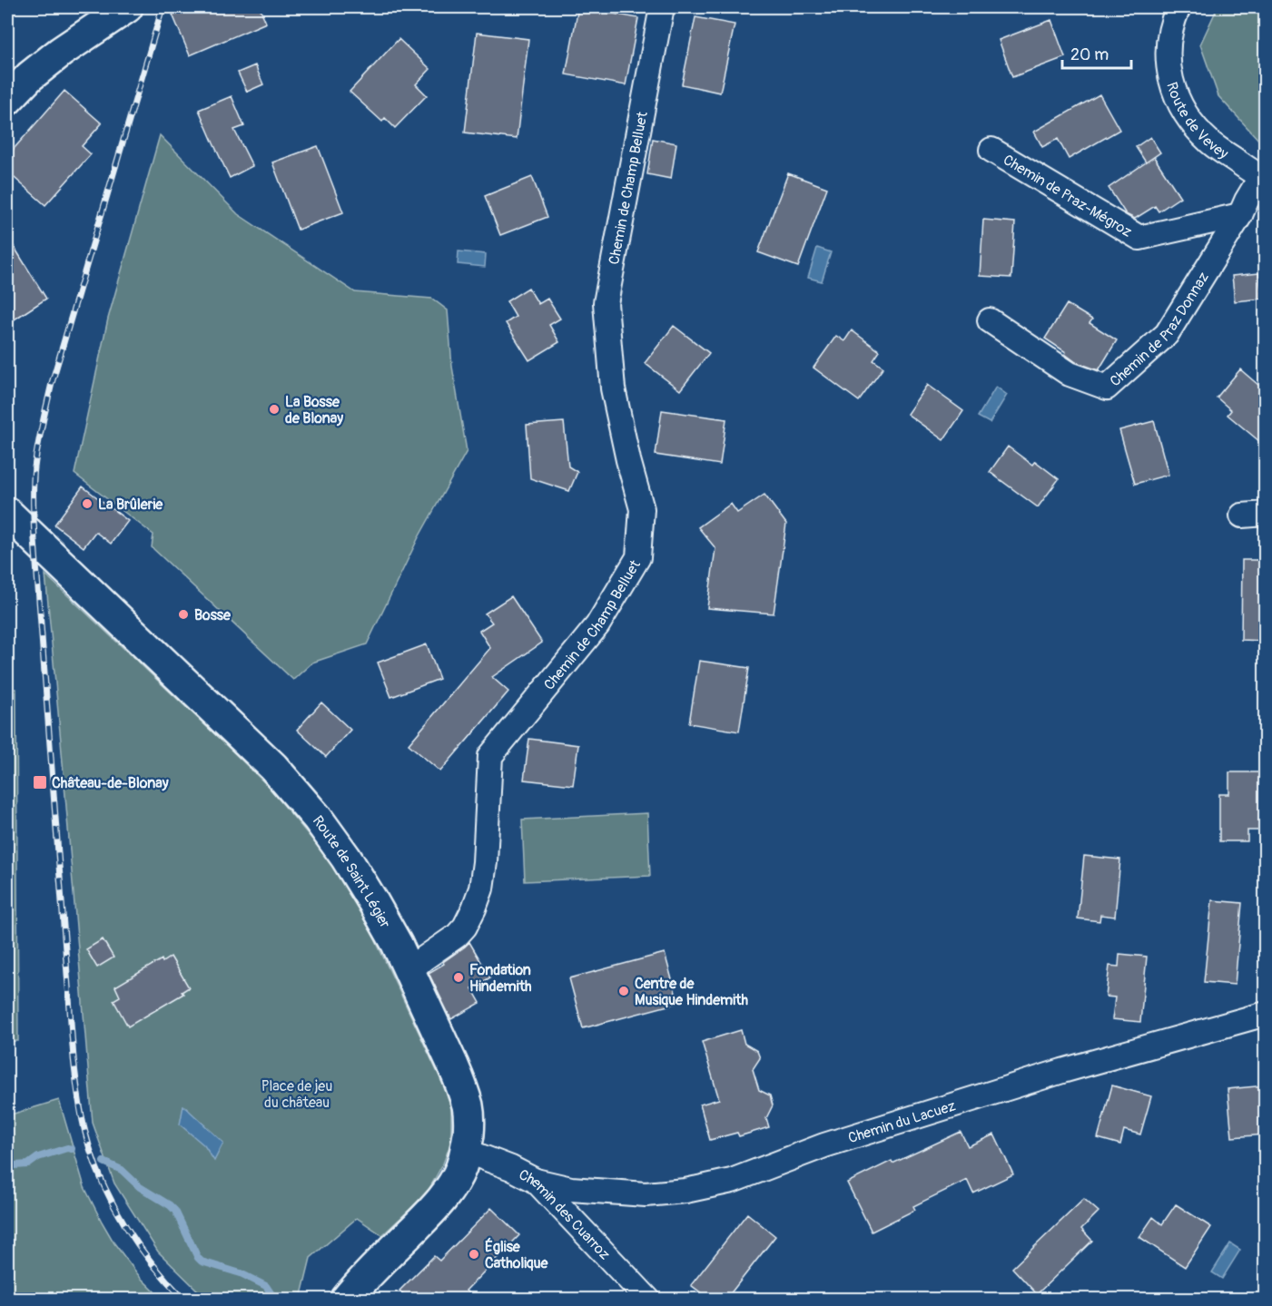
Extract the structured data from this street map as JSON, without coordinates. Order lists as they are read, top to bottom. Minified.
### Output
{"streets":{"main road":["Route de Saint Légier"],"street":["Route de Vevey","Chemin de Champ Belluet","Chemin de Praz-Mégroz","Chemin de Praz Donnaz","Chemin du Lacuez","Chemin des Cuarroz"]},"crossings":[["Route de Vevey","Chemin de Praz Donnaz"],["Chemin de Champ Belluet","Route de Saint Légier"],["Chemin de Praz-Mégroz","Chemin de Praz Donnaz"],["Route de Saint Légier","Chemin des Cuarroz"],["Chemin du Lacuez","Chemin des Cuarroz"]],"parks":["Place de jeu du château"],"places":{"other":["La Bosse de Blonay","La Brûlerie","Bosse","Fondation Hindemith","Centre de Musique Hindemith","Église Catholique"],"transit":["Château-de-Blonay"]},"scale_bar":"20 m"}
